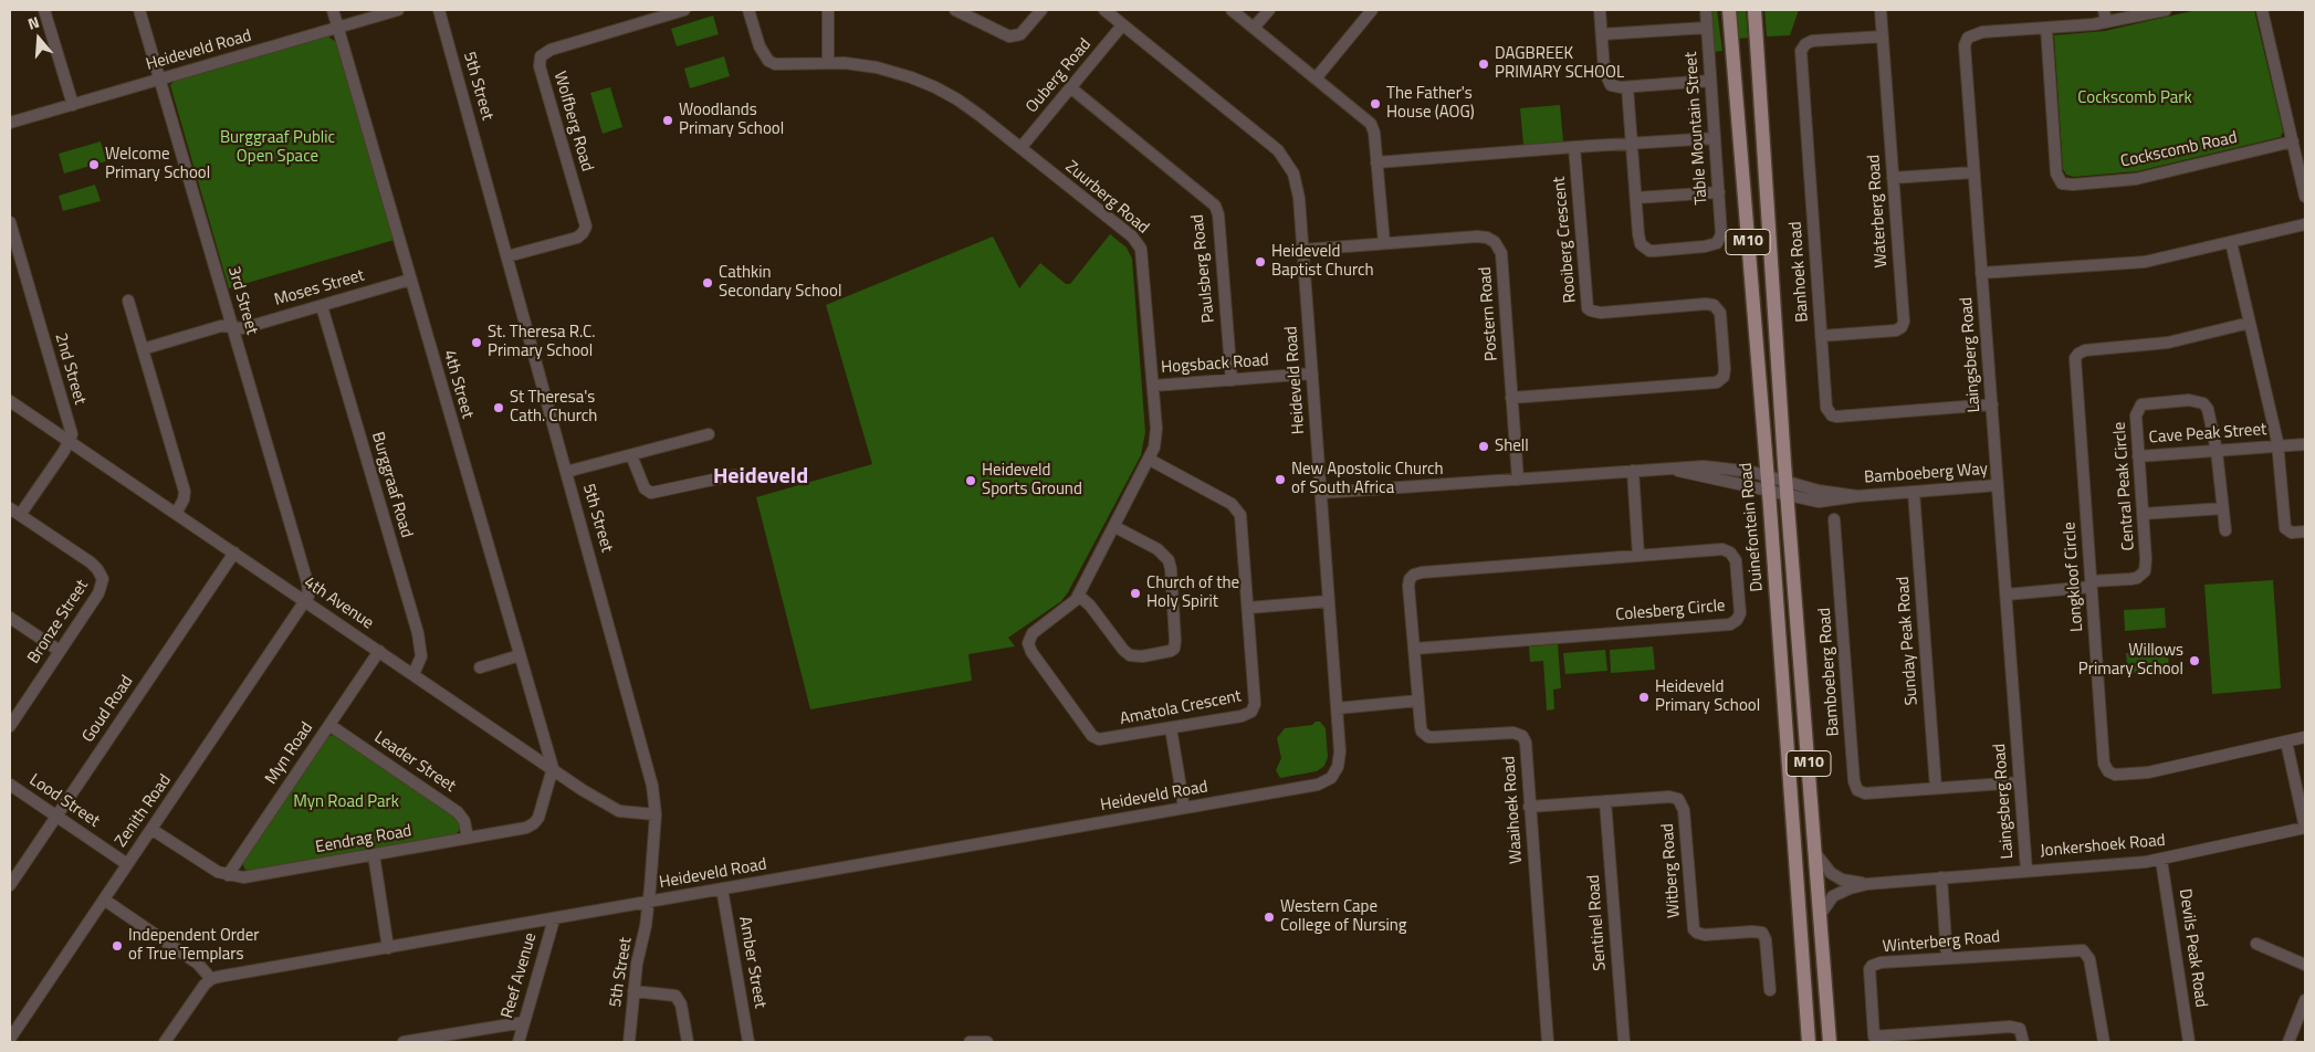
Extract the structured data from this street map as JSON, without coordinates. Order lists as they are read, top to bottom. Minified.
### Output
{"streets":{"main road":["M10","Duinefontein Road"],"street":["Heideveld Road","Ouberg Road","5th Street","Wolfberg Road","Table Mountain Street","Cockscomb Road","Zuurberg Road","Waterberg Road","Rooiberg Crescent","Paulsberg Road","Banhoek Road","Moses Street","3rd Street","Postern Road","Laingsberg Road","Hogsback Road","2nd Street","4th Street","Cave Peak Street","Bamboeberg Way","Burggraaf Road","Central Peak Circle","Longkloof Circle","4th Avenue","Colesberg Circle","Bronze Street","Sunday Peak Road","Bamboeberg Road","Amatola Crescent","Goud Road","Myn Road","Leader Street","Lood Street","Waaihoek Road","Zenith Road","Eendrag Road","Jonkershoek Road","Witberg Road","Sentinel Road","Winterberg Road","Devils Peak Road","Amber Street","Reef Avenue"]},"crossings":[["Heideveld Road","Ouberg Road"],["Heideveld Road","5th Street"],["Heideveld Road","3rd Street"],["Heideveld Road","Postern Road"],["Heideveld Road","Hogsback Road"],["Heideveld Road","4th Street"],["Heideveld Road","Bamboeberg Way"],["Heideveld Road","Amber Street"],["Heideveld Road","Reef Avenue"],["Ouberg Road","Zuurberg Road"],["Ouberg Road","Paulsberg Road"],["5th Street","Wolfberg Road"],["5th Street","4th Avenue"],["Cockscomb Road","Laingsberg Road"],["Zuurberg Road","Hogsback Road"],["Zuurberg Road","Amatola Crescent"],["Waterberg Road","Banhoek Road"],["Rooiberg Crescent","Postern Road"],["M10","Bamboeberg Way"],["M10","Jonkershoek Road"],["Paulsberg Road","Hogsback Road"],["Banhoek Road","Laingsberg Road"],["Moses Street","3rd Street"],["Moses Street","4th Street"],["Moses Street","Burggraaf Road"],["3rd Street","4th Avenue"],["3rd Street","Zenith Road"],["Postern Road","Bamboeberg Way"],["Laingsberg Road","Bamboeberg Way"],["Laingsberg Road","Bamboeberg Road"],["Laingsberg Road","Jonkershoek Road"],["2nd Street","4th Avenue"],["4th Street","4th Avenue"],["4th Street","Eendrag Road"],["Cave Peak Street","Central Peak Circle"],["Bamboeberg Way","Duinefontein Road"],["Bamboeberg Way","Sunday Peak Road"],["Burggraaf Road","4th Avenue"],["Central Peak Circle","Longkloof Circle"],["4th Avenue","Goud Road"],["4th Avenue","Myn Road"],["4th Avenue","Zenith Road"],["4th Avenue","Eendrag Road"],["Colesberg Circle","Waaihoek Road"],["Sunday Peak Road","Bamboeberg Road"],["Goud Road","Lood Street"],["Myn Road","Leader Street"],["Myn Road","Eendrag Road"],["Leader Street","Eendrag Road"],["Lood Street","Zenith Road"],["Waaihoek Road","Witberg Road"],["Zenith Road","Eendrag Road"],["Jonkershoek Road","Devils Peak Road"],["Witberg Road","Sentinel Road"]],"districts":["Heideveld"],"parks":["Cockscomb Park","Burggraaf Public Open Space","Myn Road Park"],"places":["DAGBREEK PRIMARY SCHOOL","The Father's House (AOG)","Woodlands Primary School","Welcome Primary School","Heideveld Baptist Church","Cathkin Secondary School","St. Theresa R.C. Primary School","St Theresa's Cath. Church","Shell","New Apostolic Church of South Africa","Heideveld Sports Ground","Church of the Holy Spirit","Willows Primary School","Heideveld Primary School","Western Cape College of Nursing","Independent Order of True Templars"],"north":"top"}
